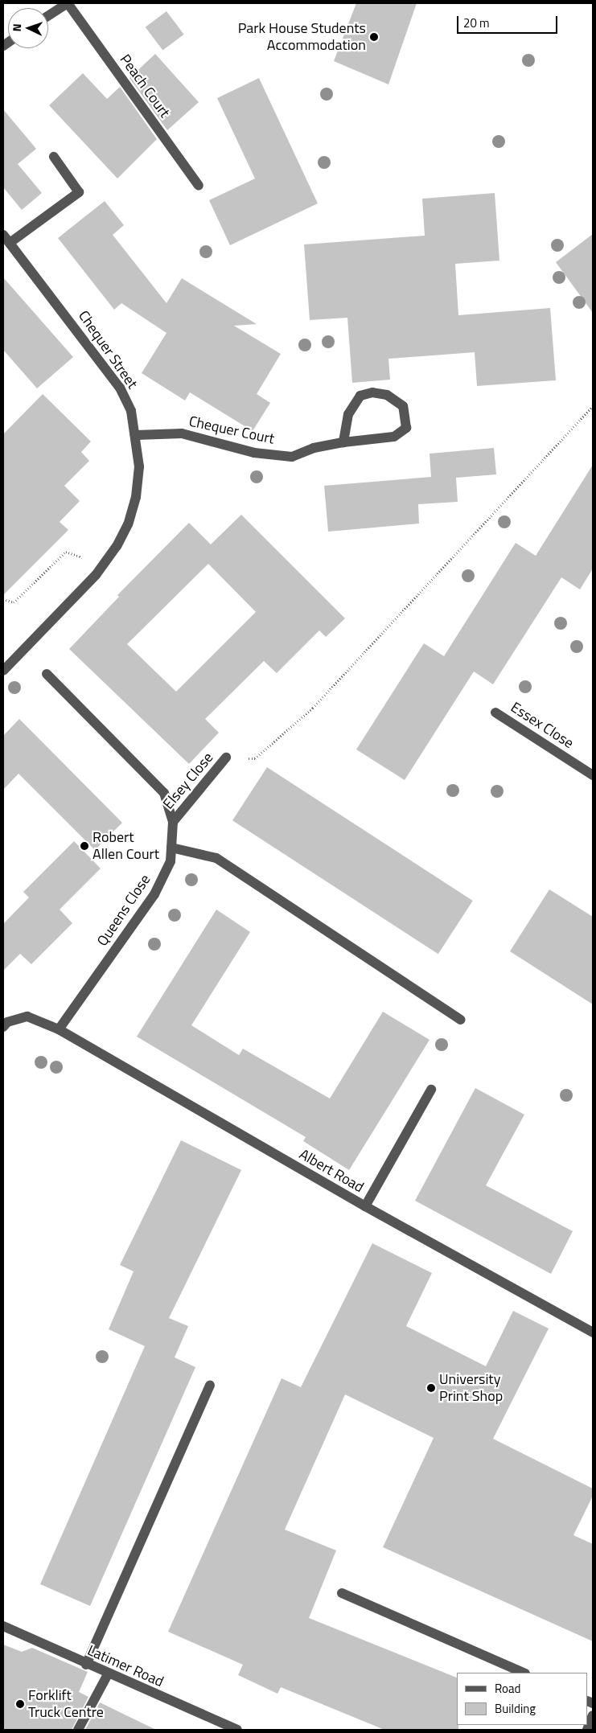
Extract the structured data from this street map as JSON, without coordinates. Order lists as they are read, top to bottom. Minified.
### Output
{"streets":{"street":["Peach Court","Chequer Street","Chequer Court","Essex Close","Elsey Close","Queens Close","Albert Road","Latimer Road"]},"crossings":[["Chequer Street","Chequer Court"],["Elsey Close","Queens Close"],["Queens Close","Albert Road"]],"places":["Park House Students Accommodation","Robert Allen Court","University Print Shop","Forklift Truck Centre"],"legend":["Road","Building"],"scale_bar":"20 m","north":"left"}
